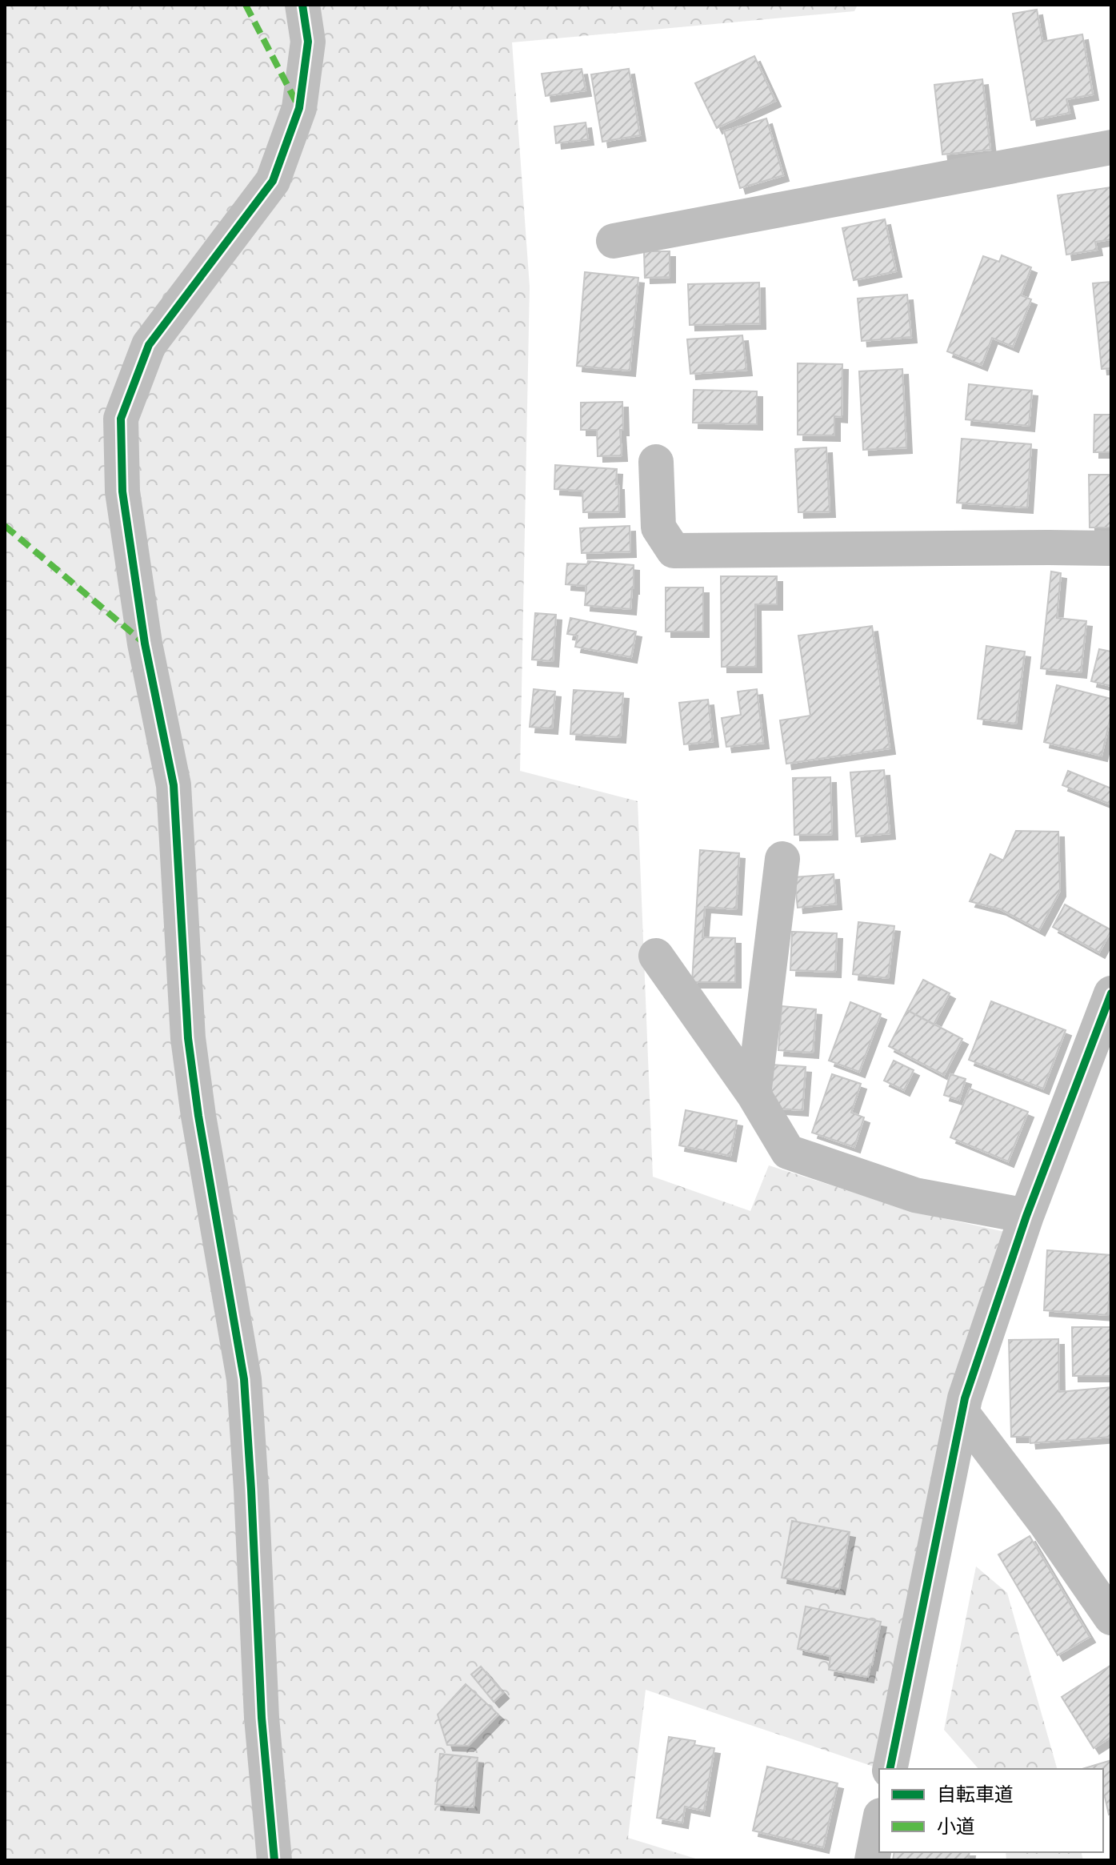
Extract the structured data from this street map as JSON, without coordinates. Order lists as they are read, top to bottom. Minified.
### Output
{"legend":["自転車道","小道"]}
